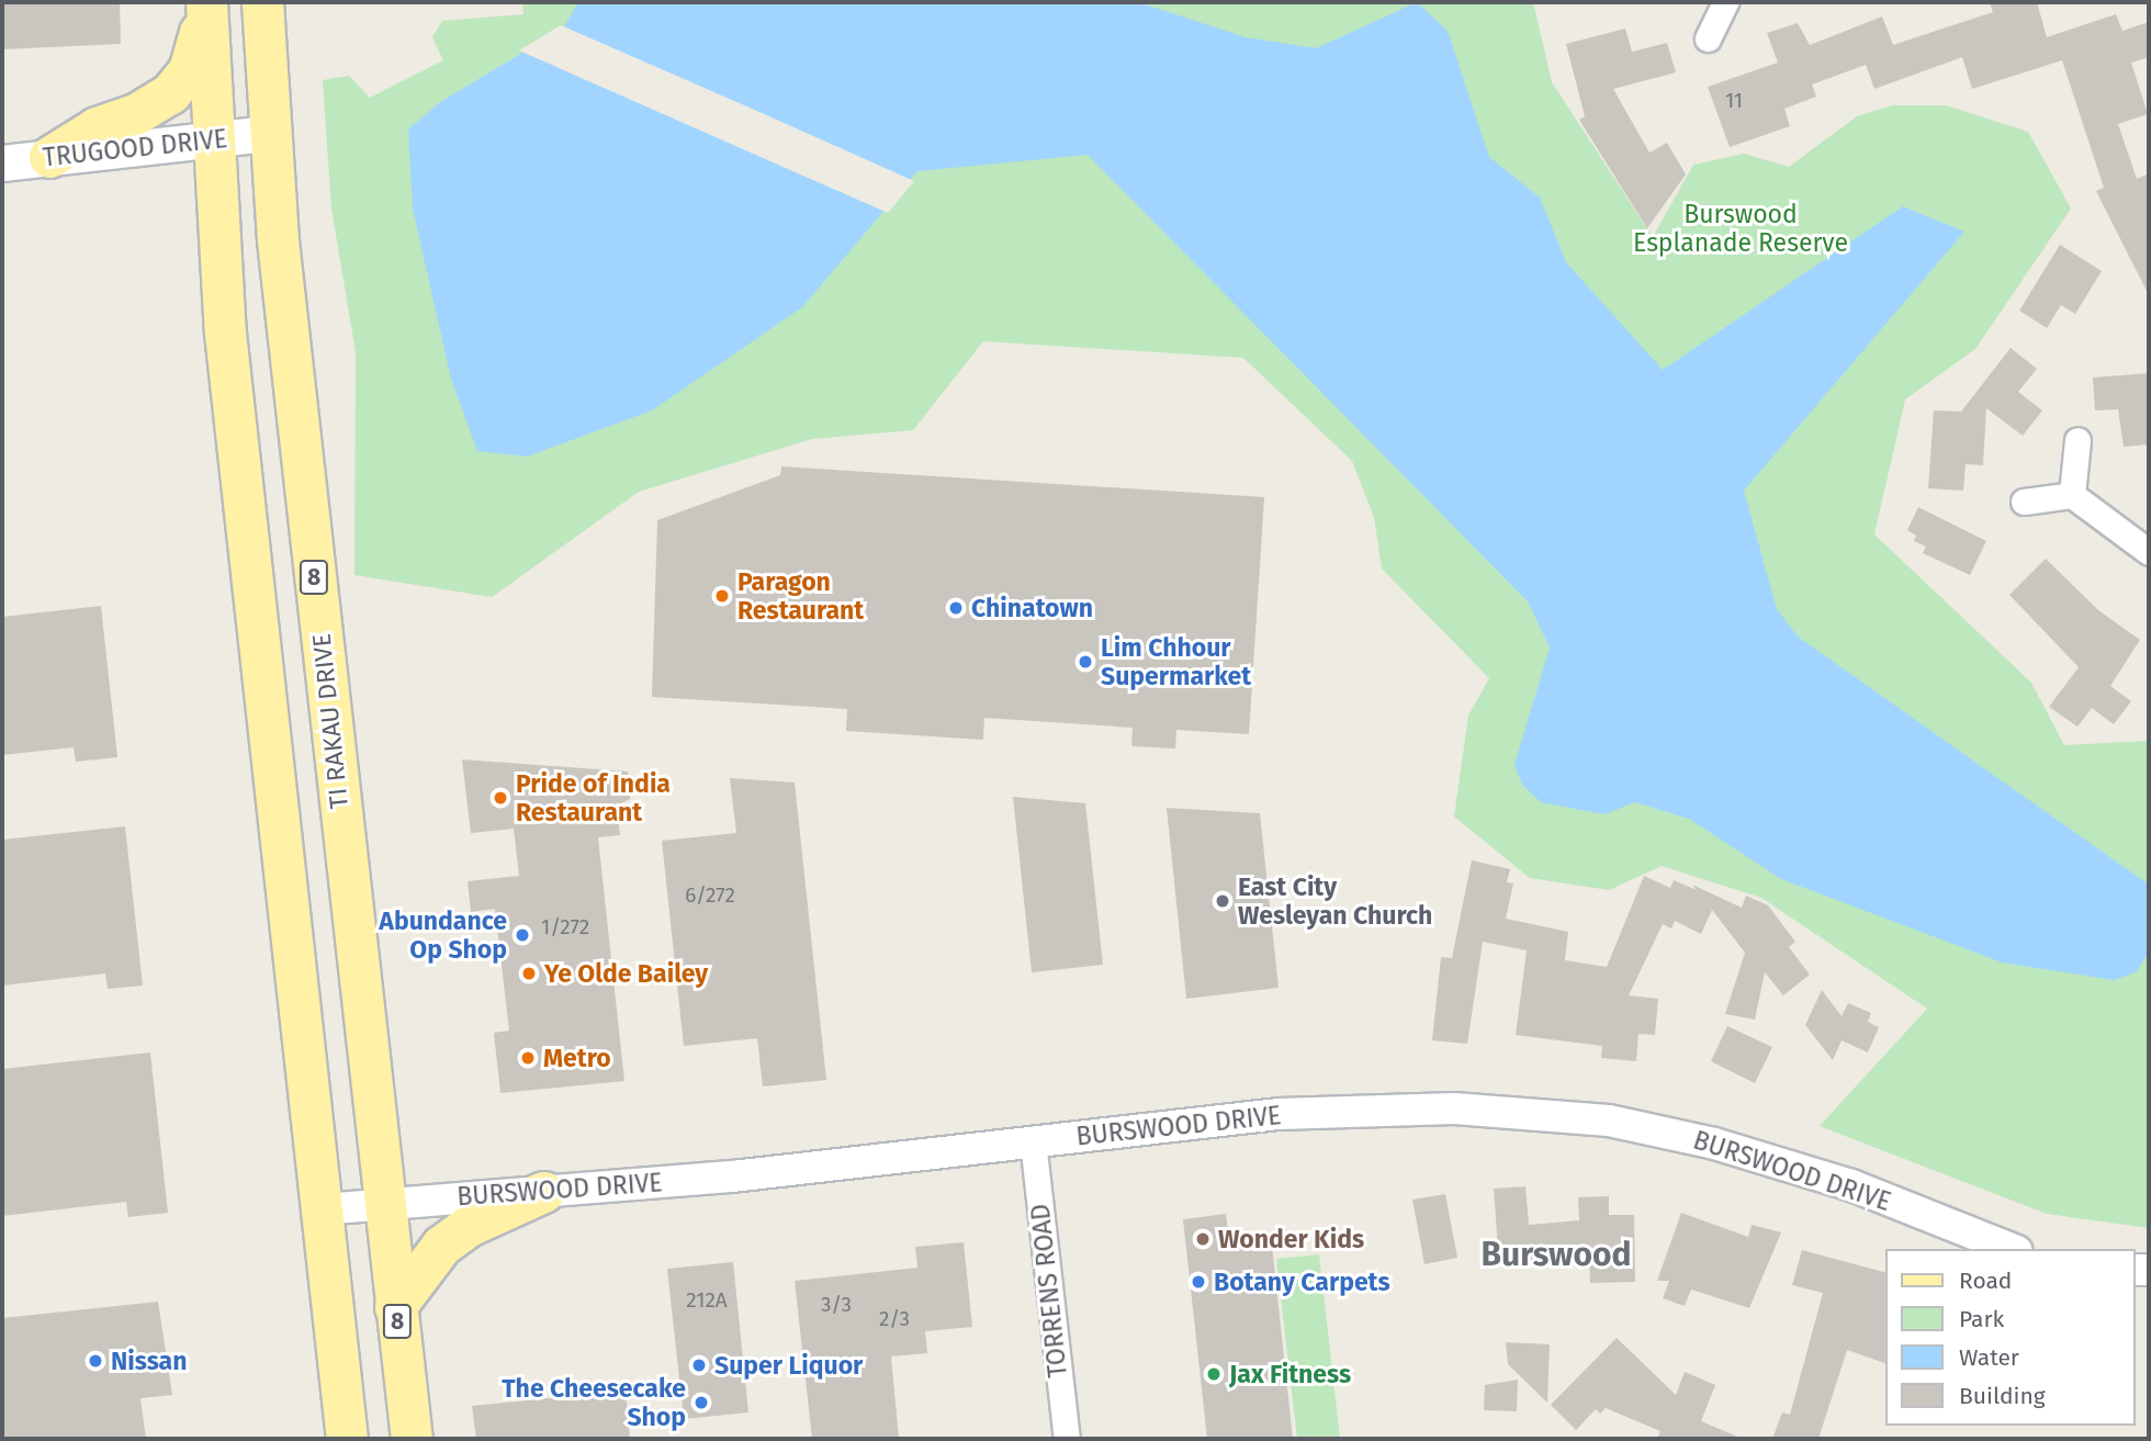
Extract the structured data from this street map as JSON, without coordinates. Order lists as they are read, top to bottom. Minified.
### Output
{"streets":{"main road":["TRUGOOD DRIVE","8","TI RAKAU DRIVE"],"street":["BURSWOOD DRIVE","TORRENS ROAD"]},"crossings":[["TRUGOOD DRIVE","TI RAKAU DRIVE"],["TI RAKAU DRIVE","BURSWOOD DRIVE"],["BURSWOOD DRIVE","TORRENS ROAD"]],"districts":["Burswood"],"parks":["Burswood Esplanade Reserve"],"places":["Paragon Restaurant","Chinatown","Lim Chhour Supermarket","Pride of India Restaurant","East City Wesleyan Church","Abundance Op Shop","Ye Olde Bailey","Metro","Wonder Kids","Botany Carpets","Nissan","Super Liquor","Jax Fitness","The Cheesecake Shop"],"house_numbers":["11","6/272","1/272","212A","3/3","2/3"],"legend":["Road","Park","Water","Building"]}
